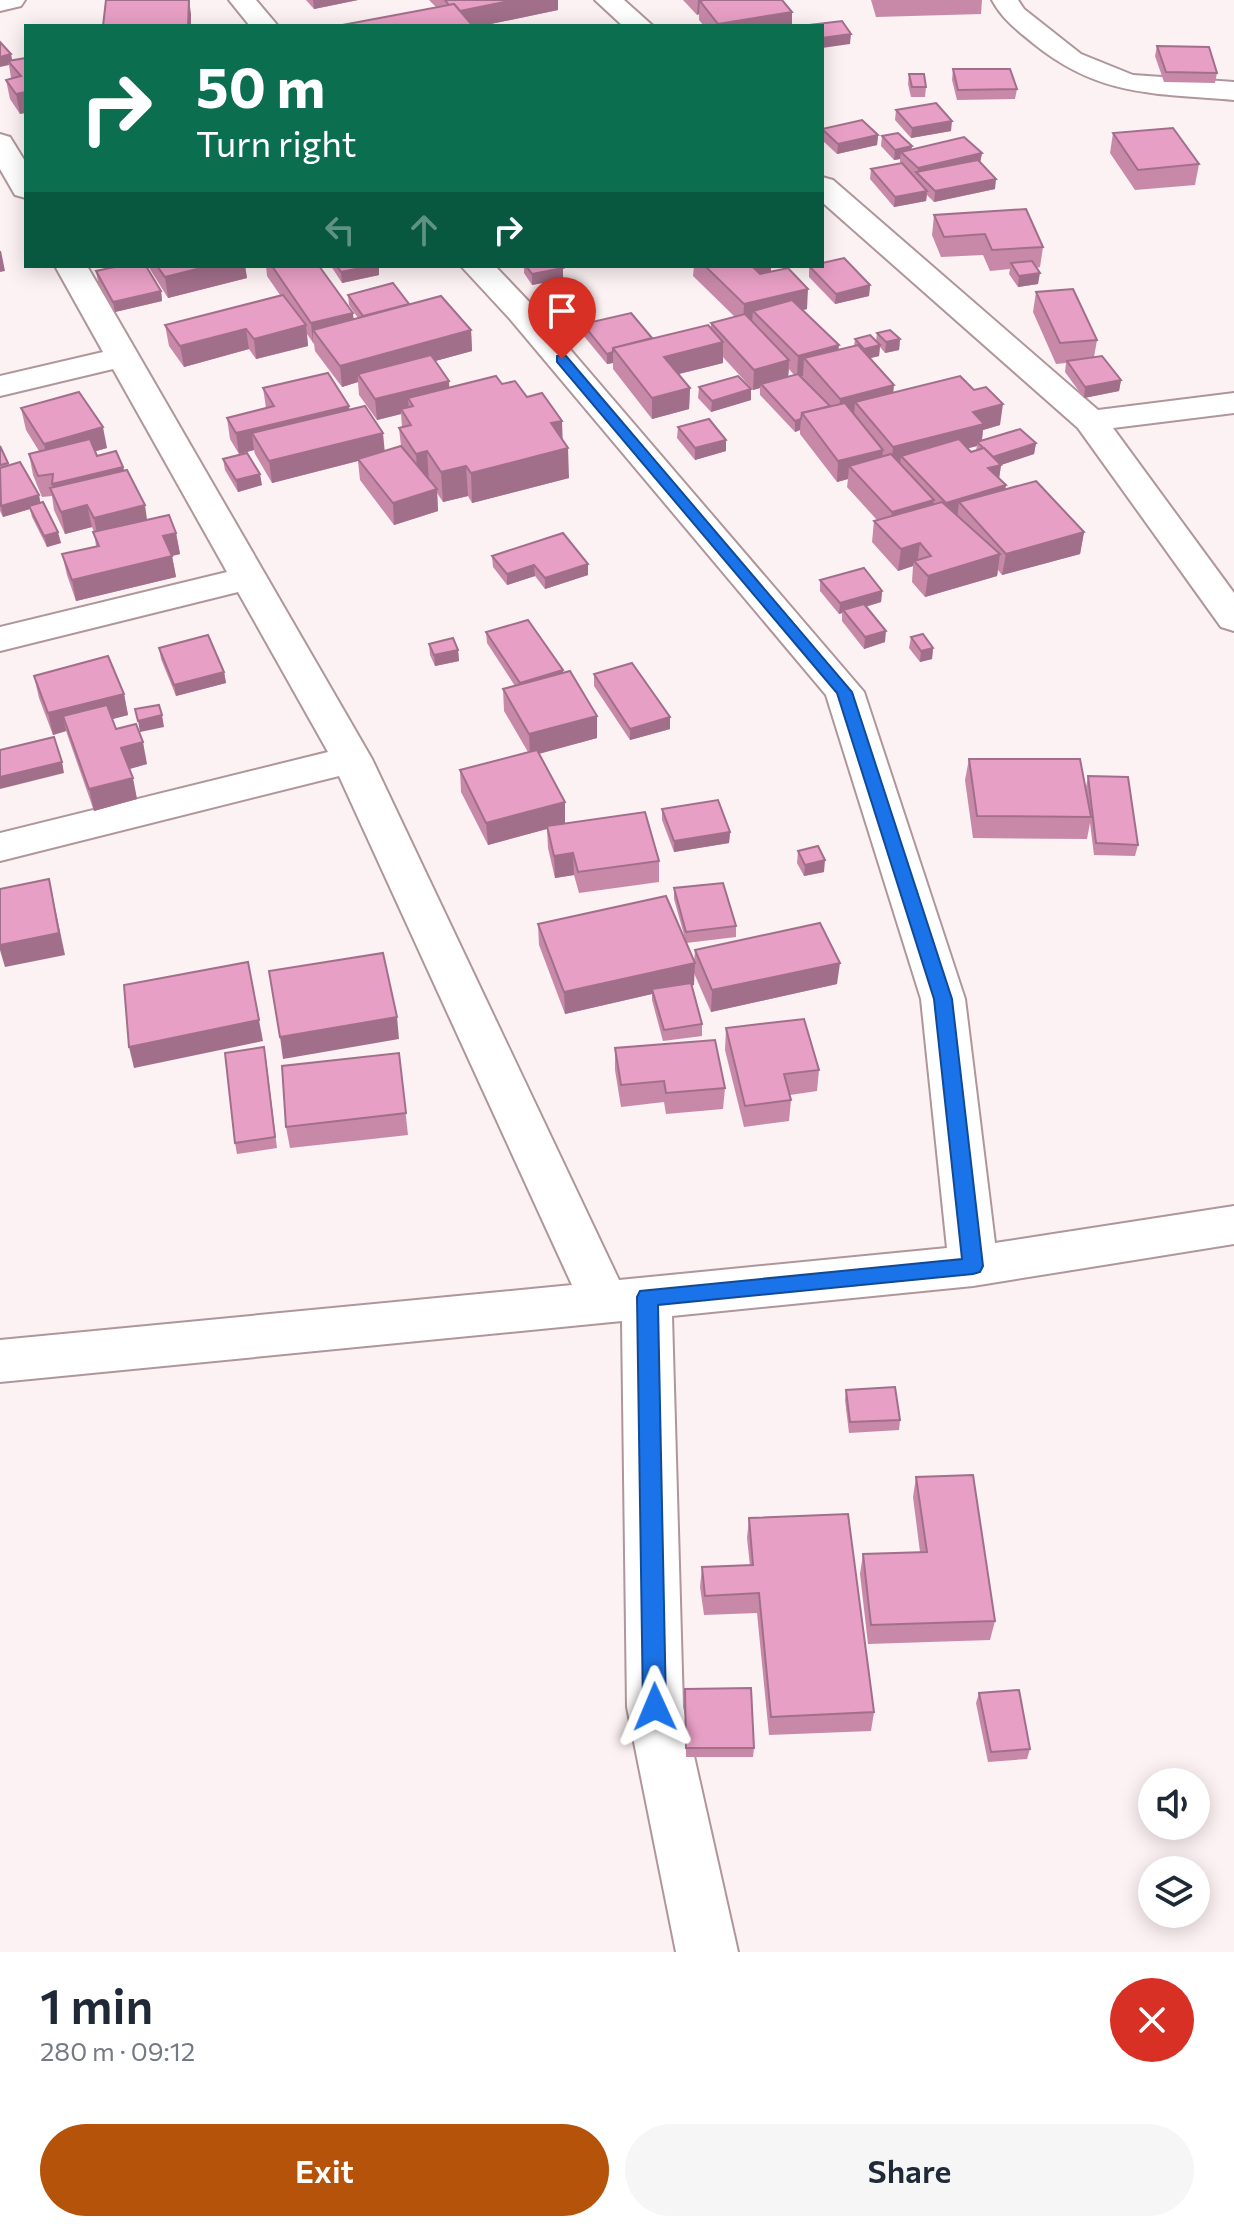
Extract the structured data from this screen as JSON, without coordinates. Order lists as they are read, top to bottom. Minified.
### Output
{"page":{"turn":["50 m","Turn right"],"heading":["1 min","280 m · 09:12"],"buttons":["Exit","Share"]}}
